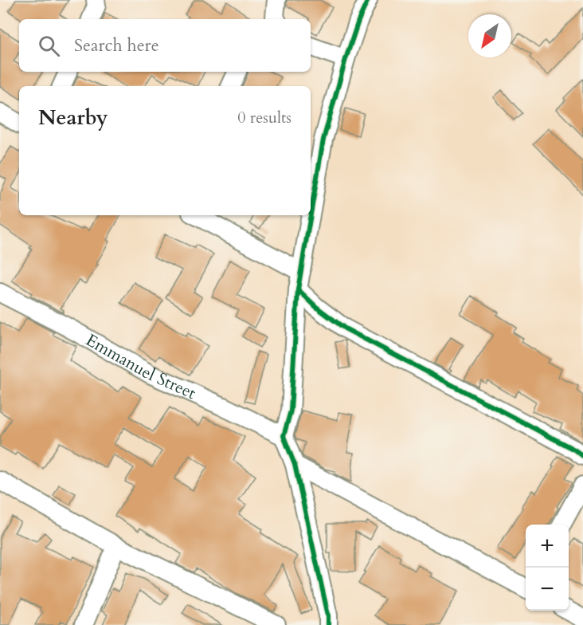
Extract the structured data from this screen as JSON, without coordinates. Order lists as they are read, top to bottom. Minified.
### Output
{"streets":{"street":["Emmanuel Street"]},"north":"bottom left","page":{"search":"Search here","heading":["Nearby","0 results"],"map_buttons":["+","−"]}}
